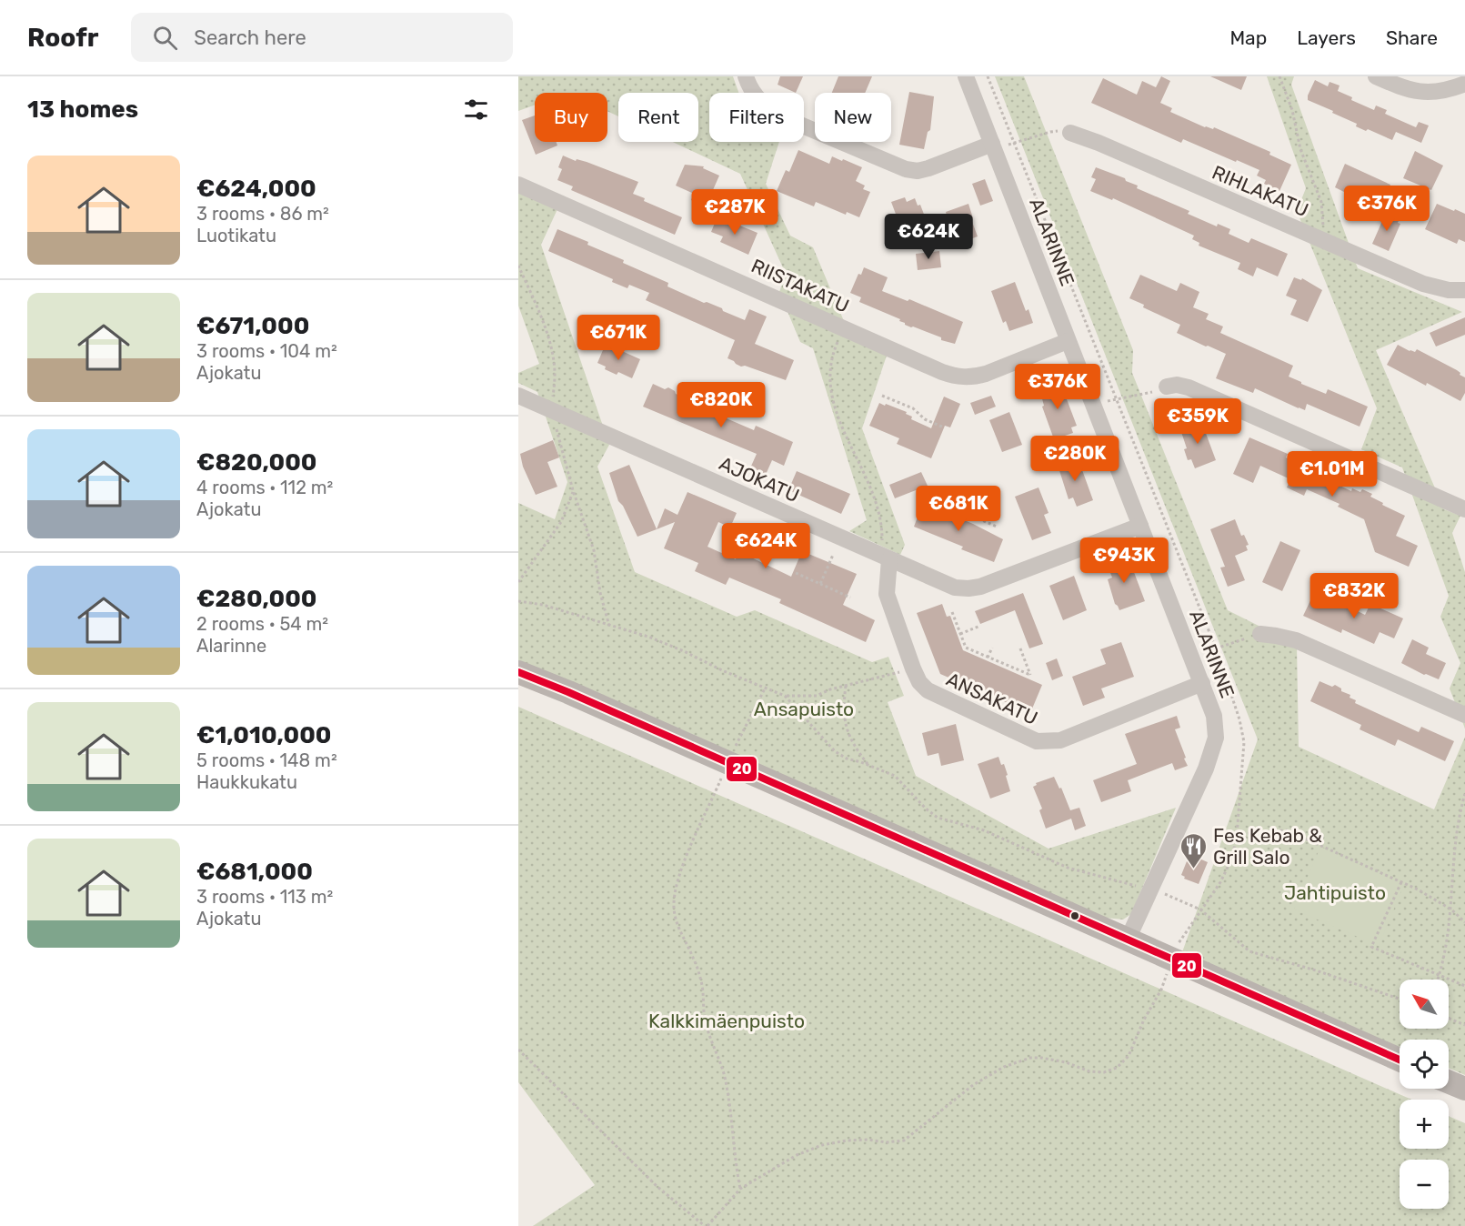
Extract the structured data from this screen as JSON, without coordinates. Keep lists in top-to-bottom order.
{
  "streets": {
    "street": [
      "RIHLAKATU",
      "ALARINNE",
      "RIISTAKATU",
      "AJOKATU",
      "ANSAKATU"
    ]
  },
  "crossings": [
    ["ALARINNE", "RIISTAKATU"],
    ["ALARINNE", "AJOKATU"],
    ["ALARINNE", "ANSAKATU"],
    ["AJOKATU", "ANSAKATU"]
  ],
  "parks": ["Ansapuisto", "Jahtipuisto", "Kalkkimäenpuisto"],
  "places": {
    "restaurant": ["Fes Kebab & Grill Salo"]
  },
  "lines": ["transit line 20"],
  "north": "top left",
  "page": {
    "header": "Roofr",
    "search": "Search here",
    "nav": ["Map", "Layers", "Share"],
    "heading": "13 homes",
    "chip": [
      "Buy",
      "Rent",
      "Filters",
      "New"
    ],
    "list": [
      {
        "name": "€624,000",
        "note": "3 rooms · 86 m² · Luotikatu"
      },
      {
        "name": "€671,000",
        "note": "3 rooms · 104 m² · Ajokatu"
      },
      {
        "name": "€820,000",
        "note": "4 rooms · 112 m² · Ajokatu"
      },
      {
        "name": "€280,000",
        "note": "2 rooms · 54 m² · Alarinne"
      },
      {
        "name": "€1,010,000",
        "note": "5 rooms · 148 m² · Haukkukatu"
      },
      {
        "name": "€681,000",
        "note": "3 rooms · 113 m² · Ajokatu"
      }
    ],
    "price": [
      "€376K",
      "€287K",
      "€624K",
      "€671K",
      "€376K",
      "€820K",
      "€359K",
      "€280K",
      "€1.01M",
      "€681K",
      "€624K",
      "€943K",
      "€832K"
    ],
    "map_buttons": ["+", "−"]
  }
}
